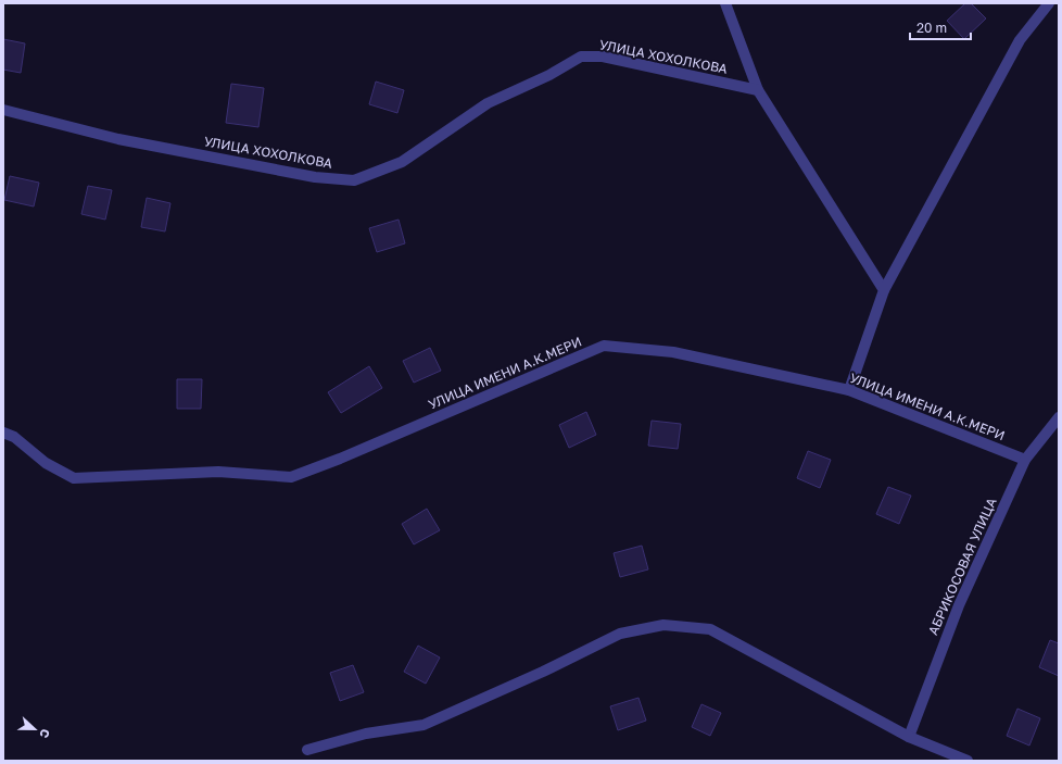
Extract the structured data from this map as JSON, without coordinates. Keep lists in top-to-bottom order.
{
  "streets": {
    "street": ["УЛИЦА ХОХОЛКОВА", "УЛИЦА ИМЕНИ А.К.МЕРИ", "АБРИКОСОВАЯ УЛИЦА"]
  },
  "crossings": [
    ["УЛИЦА ИМЕНИ А.К.МЕРИ", "АБРИКОСОВАЯ УЛИЦА"]
  ],
  "scale_bar": "20 m",
  "north": "right"
}
